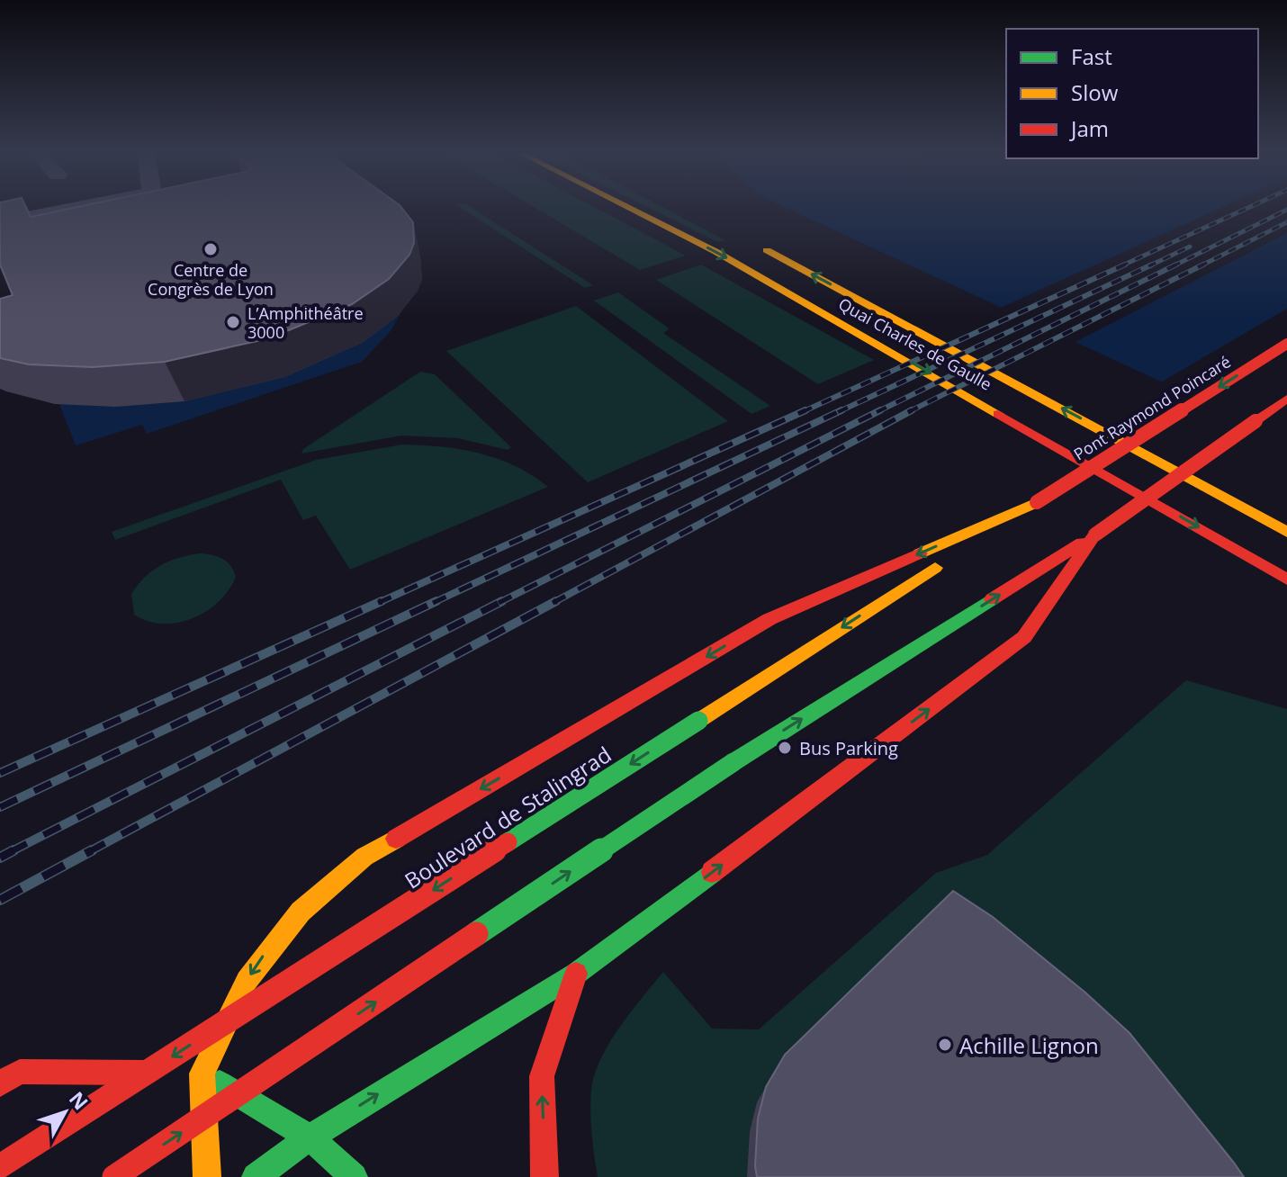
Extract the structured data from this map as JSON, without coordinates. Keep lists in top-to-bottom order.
{
  "streets": {
    "main road": ["Quai Charles de Gaulle", "Pont Raymond Poincaré", "Boulevard de Stalingrad"]
  },
  "crossings": [
    ["Pont Raymond Poincaré", "Boulevard de Stalingrad"]
  ],
  "places": [
    "Centre de Congrès de Lyon",
    "L’Amphithéâtre 3000",
    "Bus Parking",
    "Achille Lignon"
  ],
  "legend": ["Fast", "Slow", "Jam"],
  "north": "top right"
}
